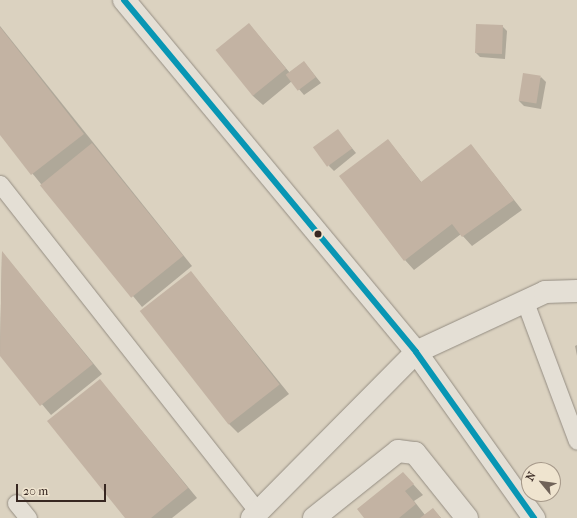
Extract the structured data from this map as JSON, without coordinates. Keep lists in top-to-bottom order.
{
  "scale_bar": "20 m",
  "north": "top left"
}
